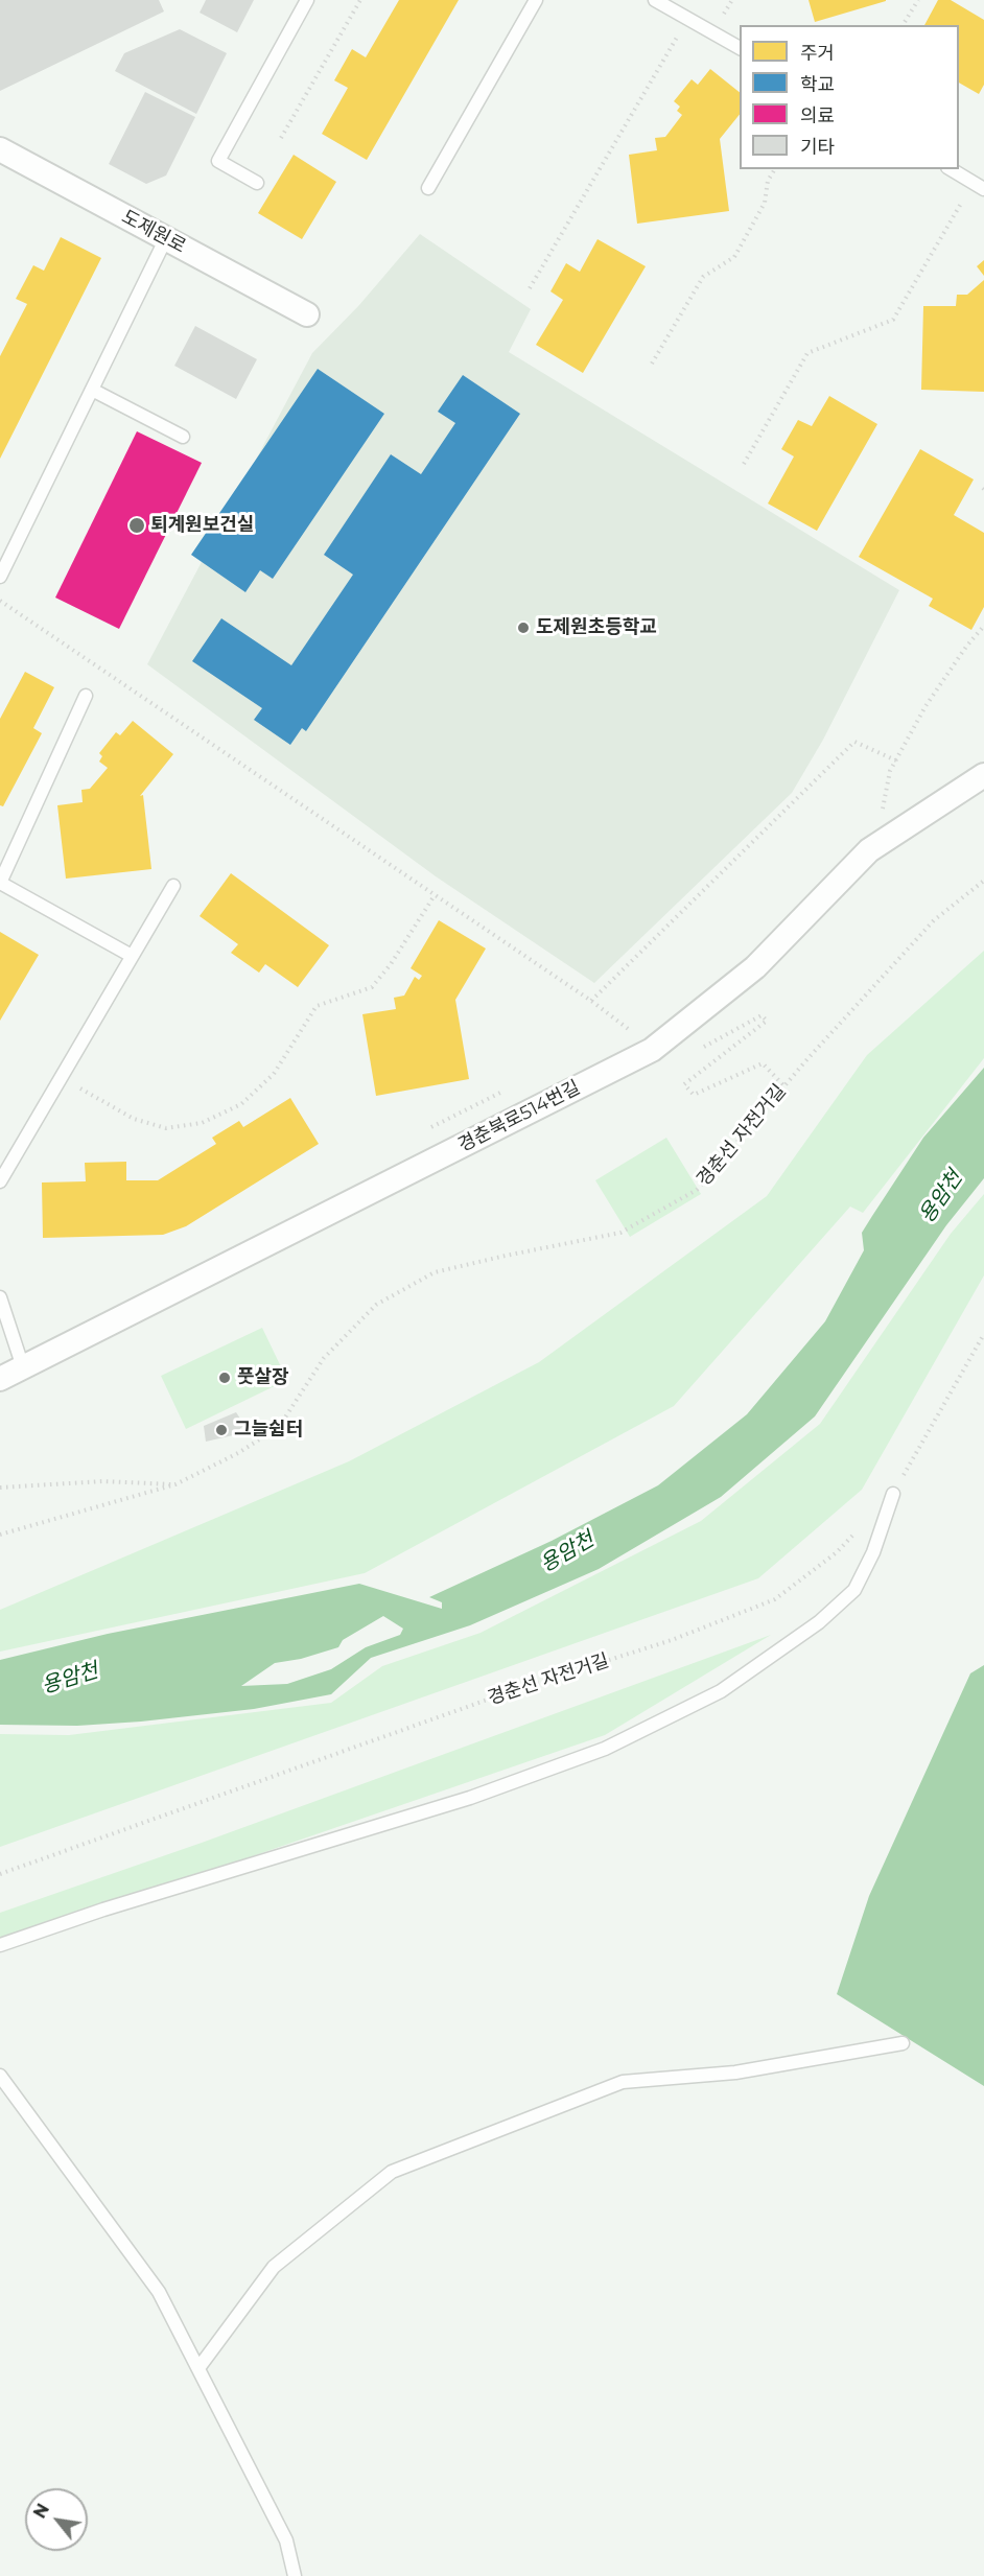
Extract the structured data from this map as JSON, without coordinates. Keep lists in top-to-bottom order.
{
  "streets": {
    "street": ["도제원로", "경춘북로514번길"],
    "path": ["경춘선 자전거길"]
  },
  "water": ["용암천"],
  "places": [
    "퇴계원보건실",
    "도제원초등학교",
    "풋살장",
    "그늘쉼터"
  ],
  "legend": [
    "주거",
    "학교",
    "의료",
    "기타"
  ],
  "north": "top left"
}
